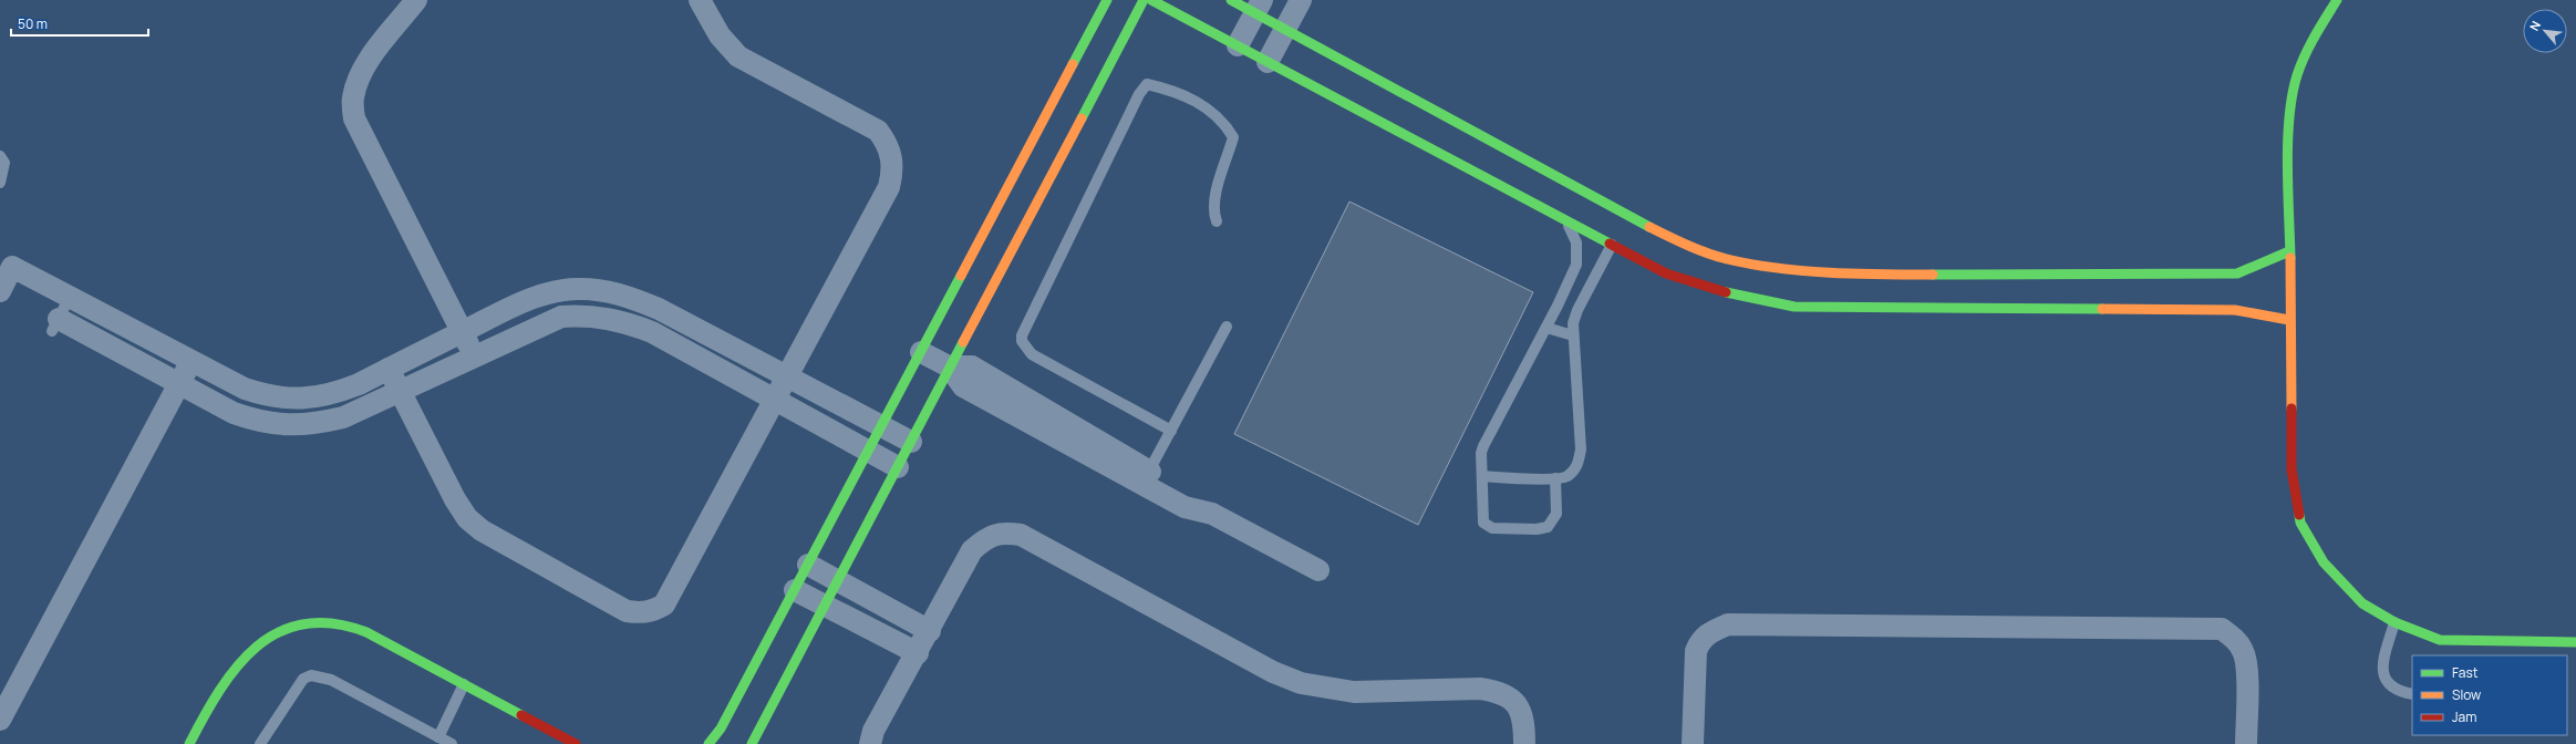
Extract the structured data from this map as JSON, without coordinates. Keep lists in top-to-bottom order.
{
  "legend": ["Fast", "Slow", "Jam"],
  "scale_bar": "50 m",
  "north": "top left"
}
